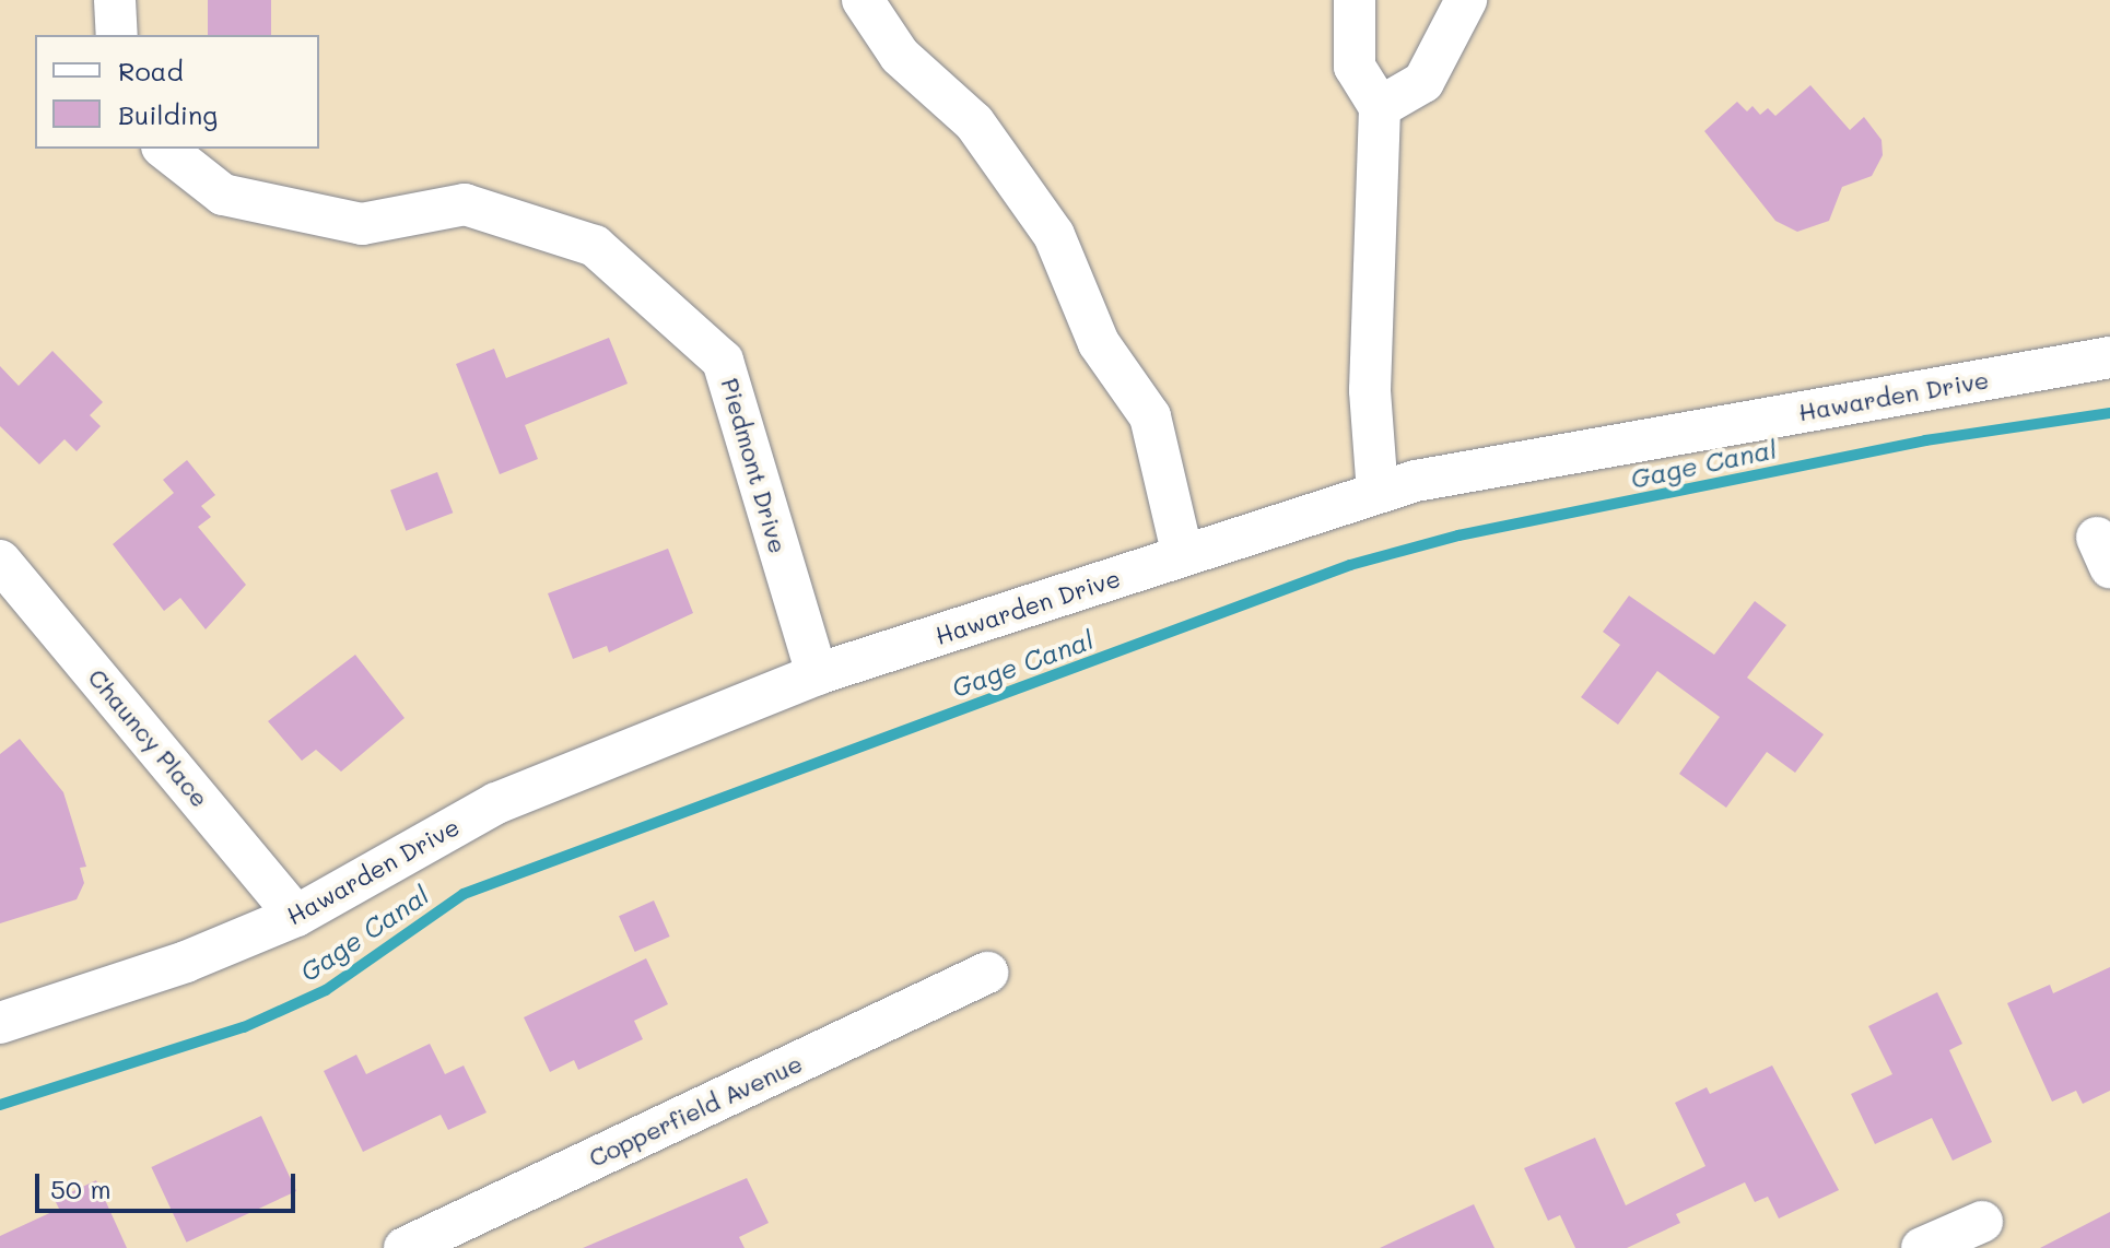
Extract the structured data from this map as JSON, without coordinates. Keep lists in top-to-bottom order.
{
  "streets": {
    "street": [
      "Hawarden Drive",
      "Piedmont Drive",
      "Chauncy Place",
      "Copperfield Avenue"
    ]
  },
  "crossings": [
    ["Hawarden Drive", "Piedmont Drive"],
    ["Hawarden Drive", "Chauncy Place"]
  ],
  "water": ["Gage Canal"],
  "legend": ["Road", "Building"],
  "scale_bar": "50 m"
}
